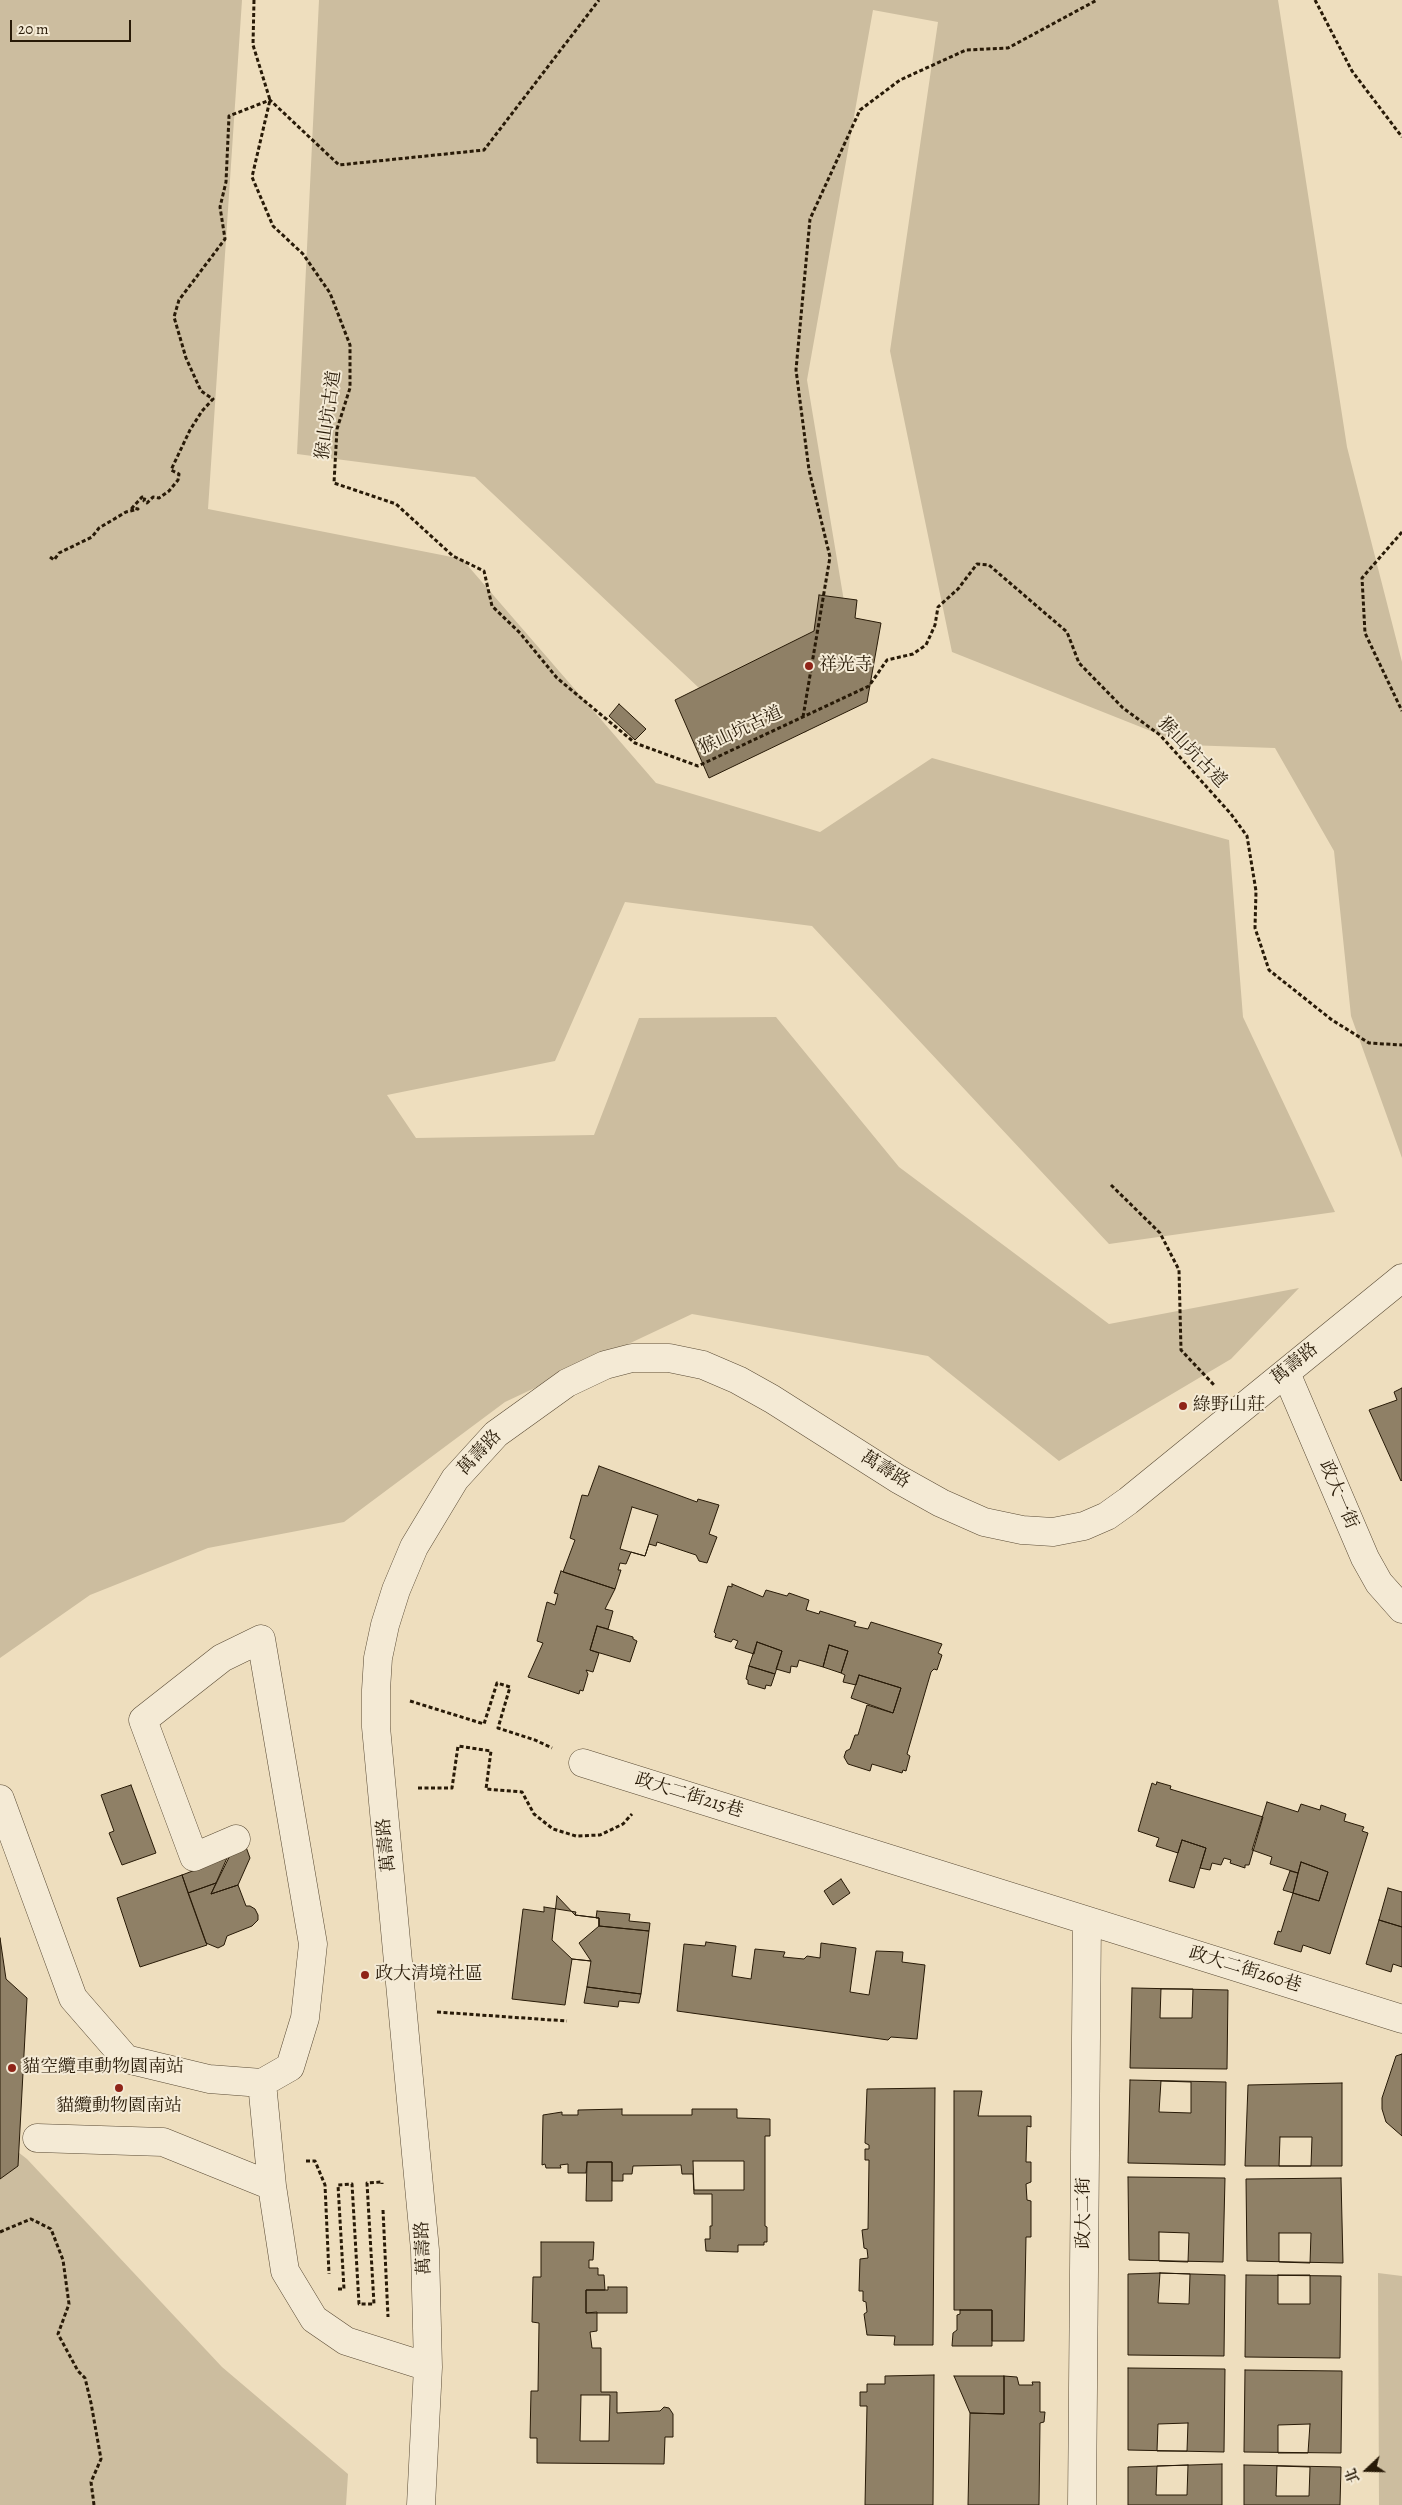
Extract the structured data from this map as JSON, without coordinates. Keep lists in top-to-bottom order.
{
  "streets": {
    "street": [
      "萬壽路",
      "政大一街",
      "政大二街215巷",
      "政大二街260巷",
      "政大二街"
    ],
    "path": ["猴山坑古道"]
  },
  "crossings": [
    ["萬壽路", "政大一街"],
    ["政大二街215巷", "政大二街260巷"],
    ["政大二街215巷", "政大二街"],
    ["政大二街260巷", "政大二街"]
  ],
  "places": [
    "祥光寺",
    "綠野山莊",
    "政大清境社區",
    "貓空纜車動物園南站",
    "貓纜動物園南站"
  ],
  "scale_bar": "20 m",
  "north": "left"
}
